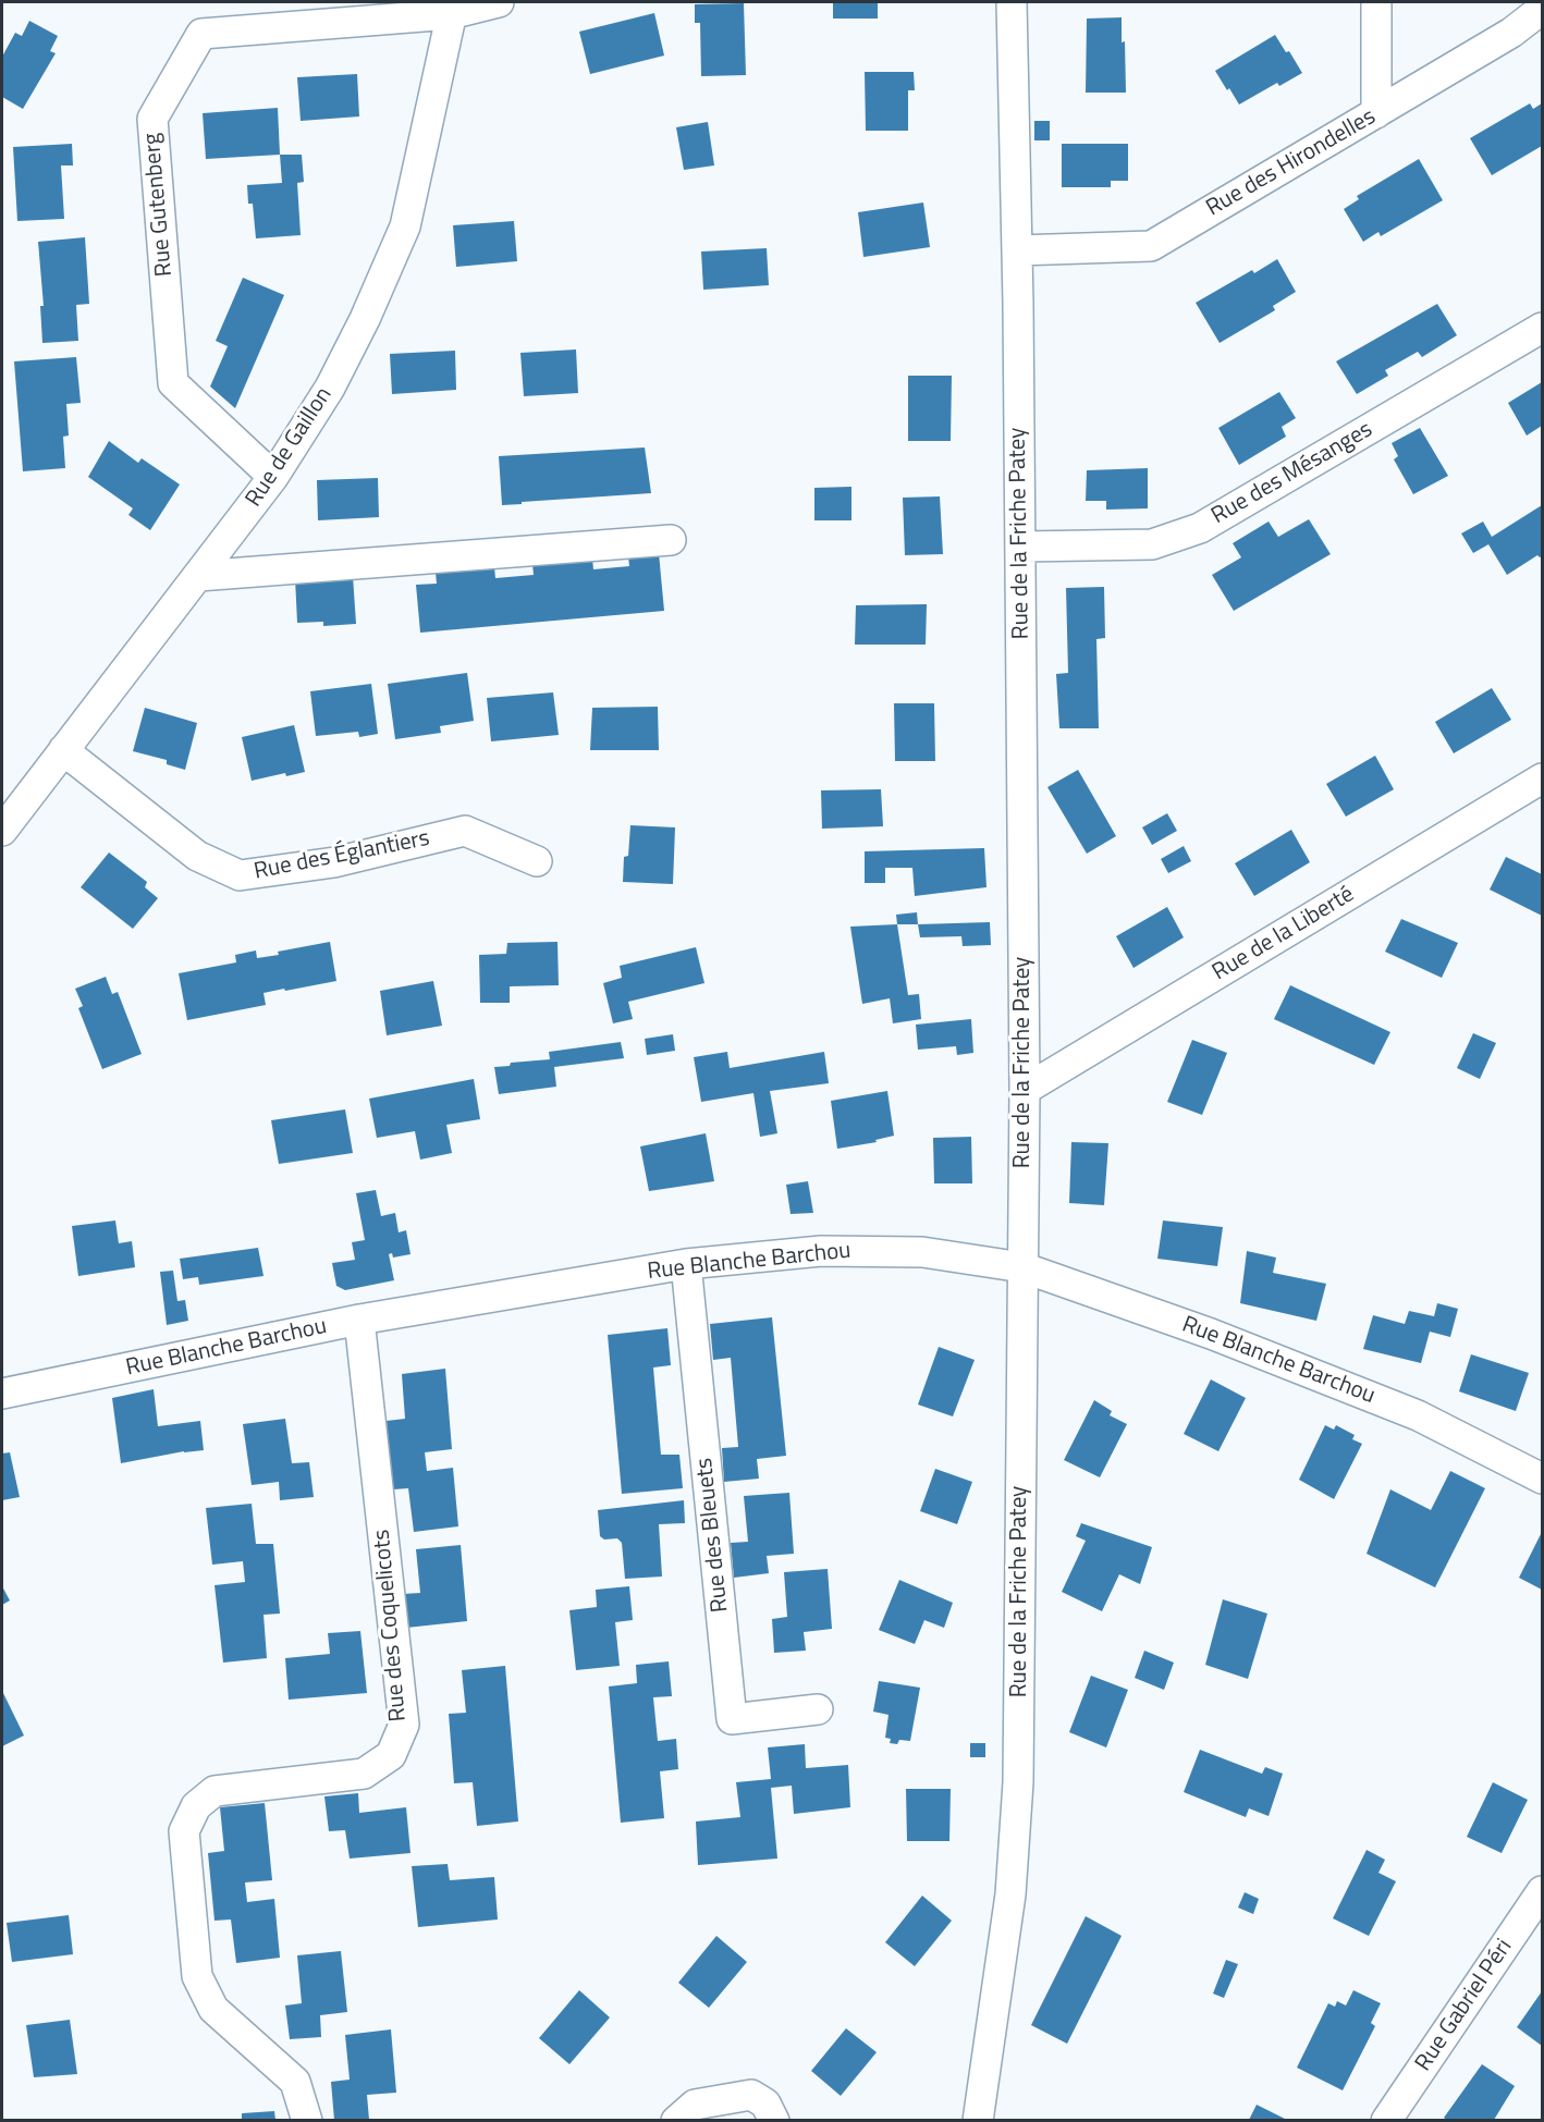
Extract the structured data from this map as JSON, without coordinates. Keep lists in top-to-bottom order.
{
  "streets": {
    "street": [
      "Rue des Hirondelles",
      "Rue Gutenberg",
      "Rue de Gaillon",
      "Rue des Mésanges",
      "Rue de la Friche Patey",
      "Rue des Églantiers",
      "Rue de la Liberté",
      "Rue Blanche Barchou",
      "Rue des Bleuets",
      "Rue des Coquelicots",
      "Rue Gabriel Péri"
    ]
  },
  "crossings": [
    ["Rue des Hirondelles", "Rue de la Friche Patey"],
    ["Rue Gutenberg", "Rue de Gaillon"],
    ["Rue de Gaillon", "Rue des Églantiers"],
    ["Rue des Mésanges", "Rue de la Friche Patey"],
    ["Rue de la Friche Patey", "Rue de la Liberté"],
    ["Rue de la Friche Patey", "Rue Blanche Barchou"],
    ["Rue Blanche Barchou", "Rue des Bleuets"],
    ["Rue Blanche Barchou", "Rue des Coquelicots"]
  ]
}
